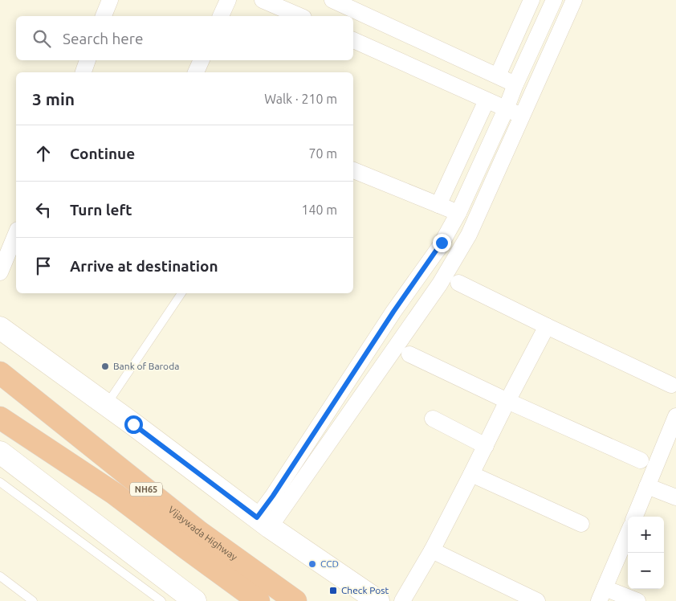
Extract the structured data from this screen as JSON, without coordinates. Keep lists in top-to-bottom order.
{
  "streets": {
    "highway": ["NH65", "Vijaywada Highway"]
  },
  "places": {
    "other": ["Bank of Baroda", "CCD"],
    "transit": ["Check Post"]
  },
  "page": {
    "search": "Search here",
    "heading": ["3 min", "Walk · 210 m"],
    "list": [
      ["Continue", "70 m"],
      ["Turn left", "140 m"],
      "Arrive at destination"
    ],
    "map_buttons": ["+", "−"]
  }
}
